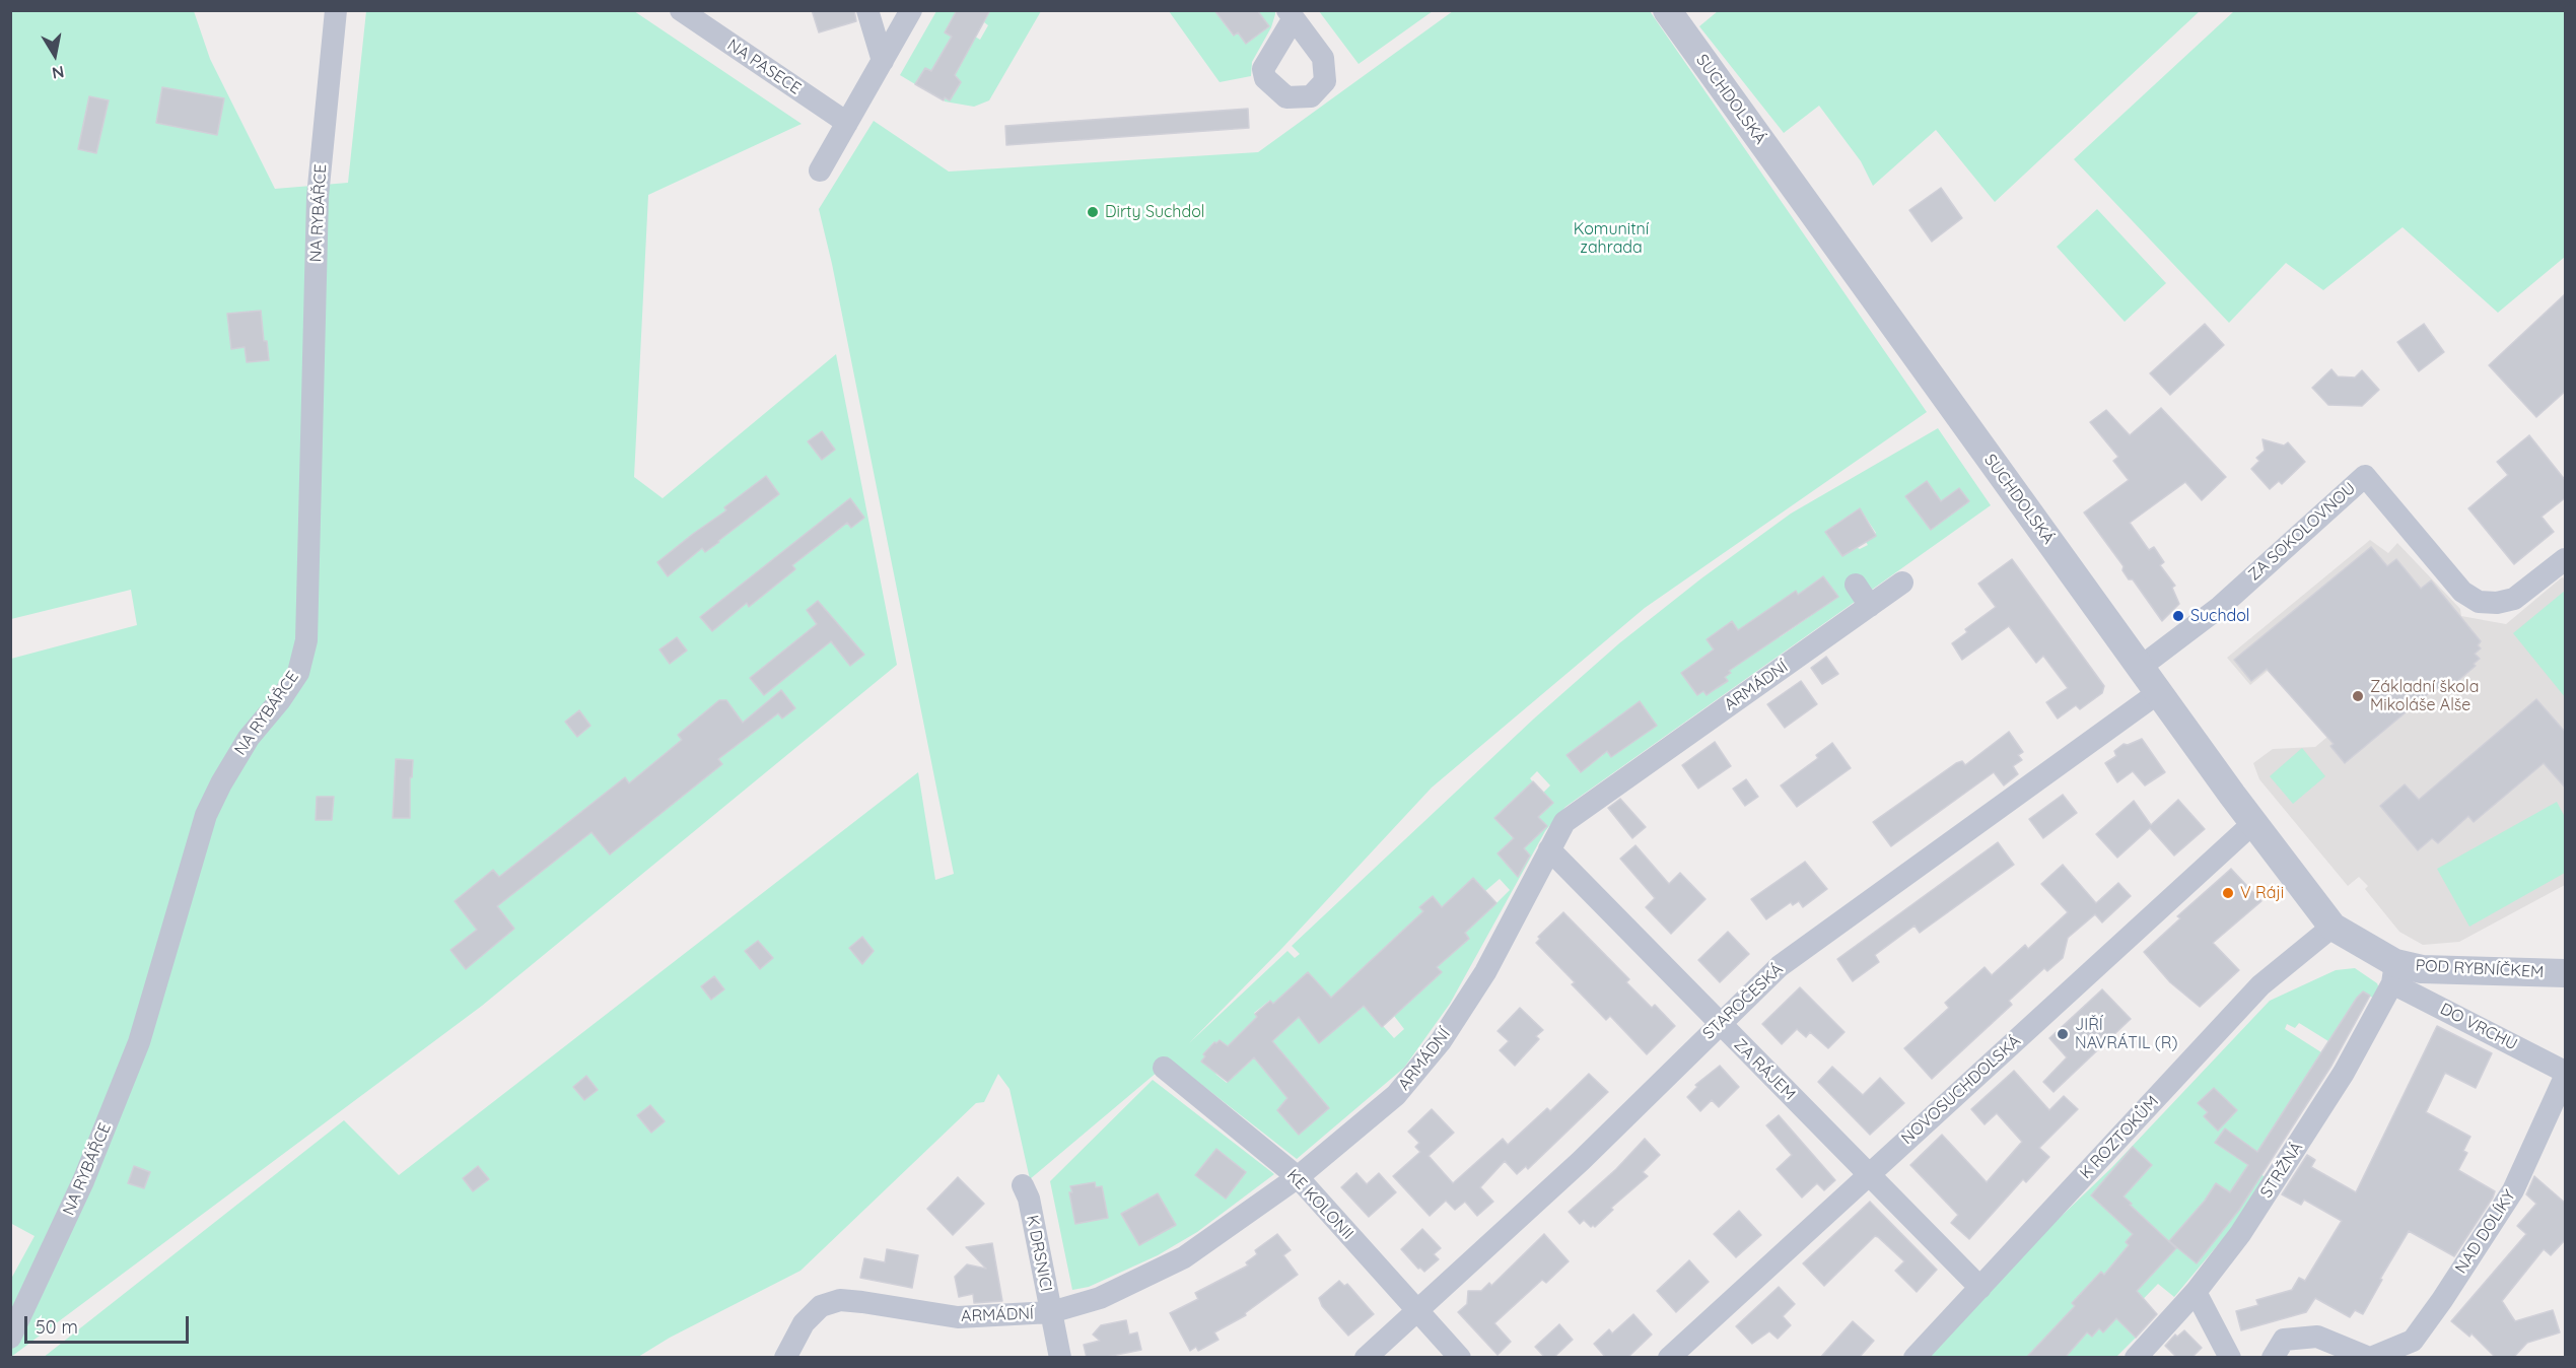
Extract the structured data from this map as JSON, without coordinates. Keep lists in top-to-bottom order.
{
  "streets": {
    "street": [
      "NA PASECE",
      "SUCHDOLSKÁ",
      "NA RYBÁŘCE",
      "ZA SOKOLOVNOU",
      "ARMÁDNÍ",
      "POD RYBNÍČKEM",
      "STAROČESKÁ",
      "DO VRCHU",
      "ZA RÁJEM",
      "NOVOSUCHDOLSKÁ",
      "K ROZTOKŮM",
      "STRŽNÁ",
      "KE KOLONII",
      "NAD DOLÍKY",
      "K DRSNICI"
    ]
  },
  "crossings": [
    ["SUCHDOLSKÁ", "ZA SOKOLOVNOU"],
    ["SUCHDOLSKÁ", "POD RYBNÍČKEM"],
    ["SUCHDOLSKÁ", "STAROČESKÁ"],
    ["SUCHDOLSKÁ", "DO VRCHU"],
    ["SUCHDOLSKÁ", "NOVOSUCHDOLSKÁ"],
    ["SUCHDOLSKÁ", "K ROZTOKŮM"],
    ["SUCHDOLSKÁ", "STRŽNÁ"],
    ["ARMÁDNÍ", "ZA RÁJEM"],
    ["ARMÁDNÍ", "KE KOLONII"],
    ["ARMÁDNÍ", "K DRSNICI"],
    ["POD RYBNÍČKEM", "DO VRCHU"],
    ["POD RYBNÍČKEM", "STRŽNÁ"],
    ["STAROČESKÁ", "ZA RÁJEM"],
    ["STAROČESKÁ", "KE KOLONII"],
    ["DO VRCHU", "STRŽNÁ"],
    ["ZA RÁJEM", "NOVOSUCHDOLSKÁ"],
    ["ZA RÁJEM", "K ROZTOKŮM"]
  ],
  "parks": ["Komunitní zahrada"],
  "places": [
    "Dirty Suchdol",
    "Suchdol",
    "Základní škola Mikoláše Alše",
    "V Ráji",
    "JIŘÍ NAVRÁTIL (R)"
  ],
  "scale_bar": "50 m",
  "north": "bottom"
}
